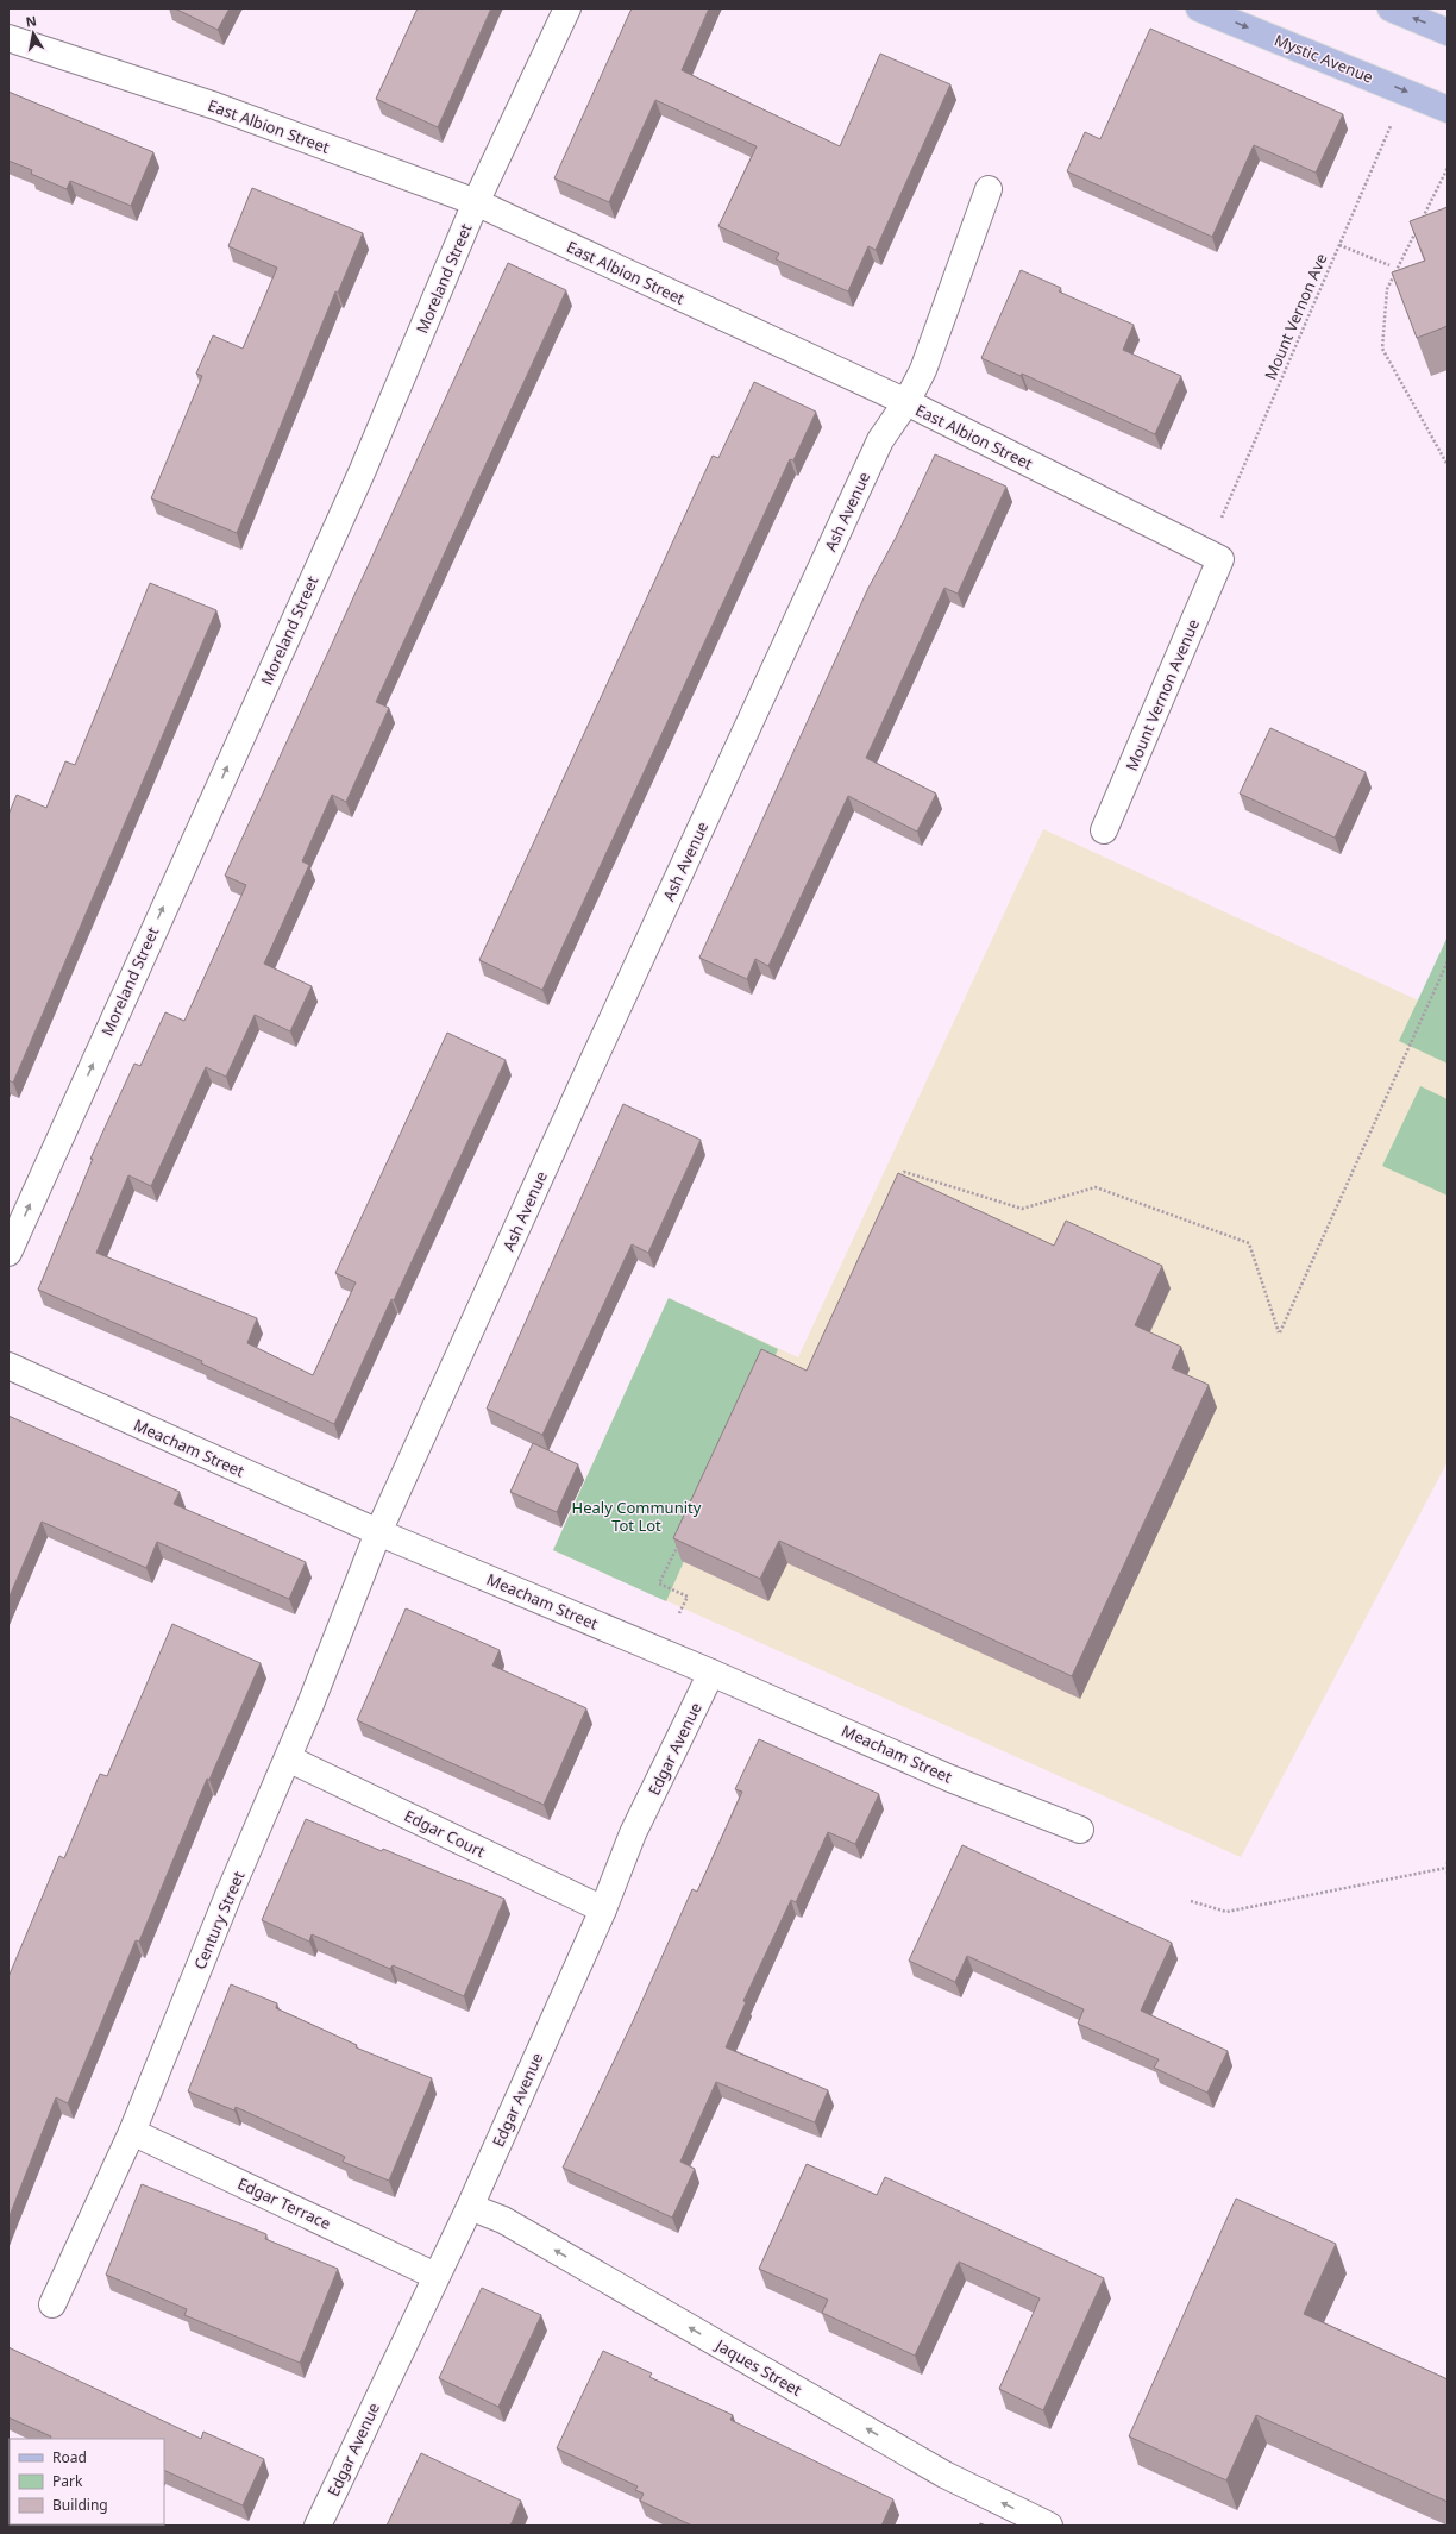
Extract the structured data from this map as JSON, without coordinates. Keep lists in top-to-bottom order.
{
  "streets": {
    "main road": ["Mystic Avenue"],
    "street": [
      "East Albion Street",
      "Moreland Street",
      "Ash Avenue",
      "Mount Vernon Avenue",
      "Meacham Street",
      "Edgar Avenue",
      "Edgar Court",
      "Century Street",
      "Edgar Terrace",
      "Jaques Street"
    ],
    "path": ["Mount Vernon Ave"]
  },
  "crossings": [
    ["Mystic Avenue", "Mount Vernon Ave"],
    ["East Albion Street", "Moreland Street"],
    ["East Albion Street", "Mount Vernon Ave"],
    ["East Albion Street", "Ash Avenue"],
    ["East Albion Street", "Mount Vernon Avenue"],
    ["Mount Vernon Ave", "Mount Vernon Avenue"],
    ["Ash Avenue", "Meacham Street"],
    ["Ash Avenue", "Century Street"],
    ["Meacham Street", "Edgar Avenue"],
    ["Meacham Street", "Century Street"],
    ["Edgar Avenue", "Edgar Court"],
    ["Edgar Avenue", "Edgar Terrace"],
    ["Edgar Avenue", "Jaques Street"],
    ["Edgar Court", "Century Street"],
    ["Century Street", "Edgar Terrace"]
  ],
  "one_way": ["Mystic Avenue", "Moreland Street", "Jaques Street"],
  "parks": ["Healy Community Tot Lot"],
  "legend": ["Road", "Park", "Building"],
  "north": "top"
}
